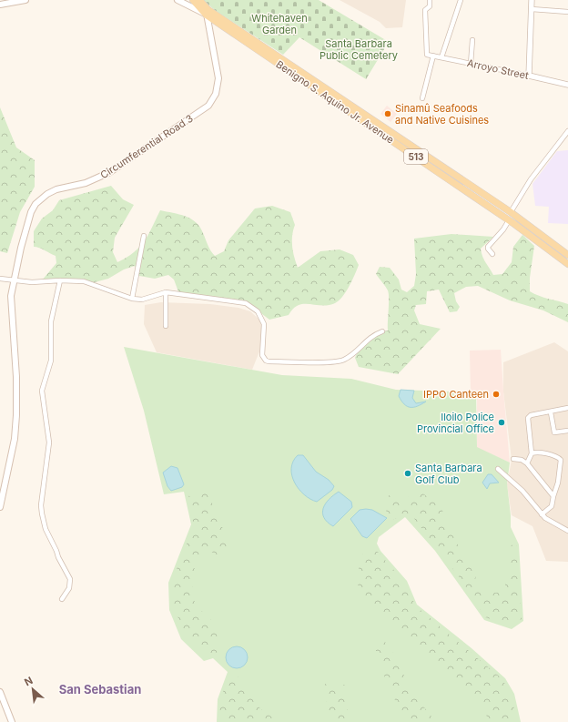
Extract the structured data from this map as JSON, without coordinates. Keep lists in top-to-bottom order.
{
  "streets": {
    "main road": ["Benigno S. Aquino Jr. Avenue", "Circumferential Road 3", "513"],
    "street": ["Arroyo Street"]
  },
  "crossings": [
    ["Benigno S. Aquino Jr. Avenue", "Circumferential Road 3"]
  ],
  "districts": ["San Sebastian"],
  "parks": ["Whitehaven Garden", "Santa Barbara Public Cemetery"],
  "places": [
    "Sinamû Seafoods and Native Cuisines",
    "IPPO Canteen",
    "Iloilo Police Provincial Office",
    "Santa Barbara Golf Club"
  ],
  "north": "top left"
}
